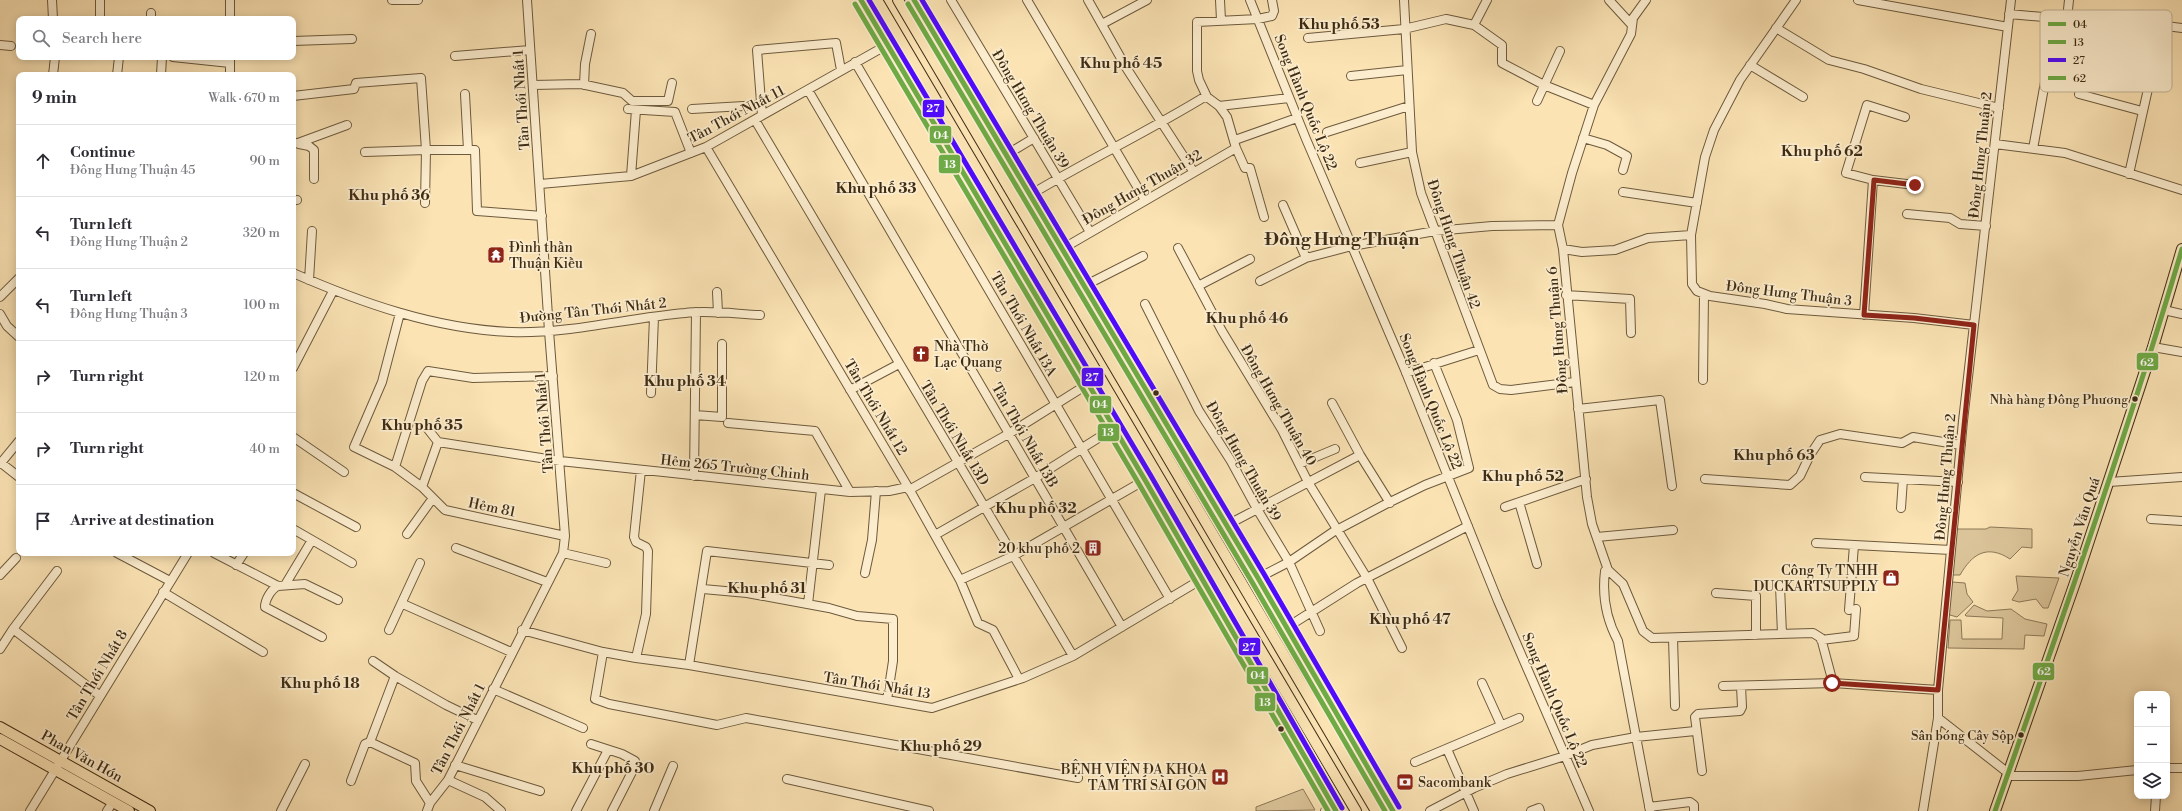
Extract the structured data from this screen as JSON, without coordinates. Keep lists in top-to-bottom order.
{
  "streets": {
    "main road": ["Nguyễn Văn Quá", "Phan Văn Hớn"],
    "street": [
      "Tân Thới Nhất 1",
      "Song Hành Quốc Lộ 22",
      "Đông Hưng Thuận 39",
      "Tân Thới Nhất 11",
      "Đông Hưng Thuận 2",
      "Đông Hưng Thuận 32",
      "Đông Hưng Thuận 42",
      "Đông Hưng Thuận 3",
      "Đường Tân Thới Nhất 2",
      "Tân Thới Nhất 13A",
      "Đông Hưng Thuận 6",
      "Đông Hưng Thuận 40",
      "Tân Thới Nhất 12",
      "Tân Thới Nhất 13D",
      "Tân Thới Nhất 13B",
      "Hẻm 265 Trường Chinh",
      "Hẻm 81",
      "Tân Thới Nhất 8",
      "Tân Thới Nhất 13"
    ]
  },
  "crossings": [
    ["Tân Thới Nhất 1", "Tân Thới Nhất 11"],
    ["Tân Thới Nhất 1", "Đường Tân Thới Nhất 2"],
    ["Tân Thới Nhất 1", "Hẻm 265 Trường Chinh"],
    ["Tân Thới Nhất 1", "Hẻm 81"],
    ["Tân Thới Nhất 1", "Tân Thới Nhất 13"],
    ["Song Hành Quốc Lộ 22", "Đông Hưng Thuận 32"],
    ["Đông Hưng Thuận 39", "Đông Hưng Thuận 32"],
    ["Tân Thới Nhất 11", "Tân Thới Nhất 13A"],
    ["Tân Thới Nhất 11", "Tân Thới Nhất 12"],
    ["Tân Thới Nhất 11", "Tân Thới Nhất 13D"],
    ["Tân Thới Nhất 11", "Tân Thới Nhất 13B"],
    ["Đông Hưng Thuận 2", "Đông Hưng Thuận 3"],
    ["Đông Hưng Thuận 42", "Đông Hưng Thuận 6"],
    ["Đường Tân Thới Nhất 2", "Hẻm 81"],
    ["Tân Thới Nhất 13A", "Hẻm 265 Trường Chinh"],
    ["Tân Thới Nhất 13A", "Tân Thới Nhất 13"],
    ["Tân Thới Nhất 12", "Hẻm 265 Trường Chinh"],
    ["Tân Thới Nhất 12", "Tân Thới Nhất 13"],
    ["Tân Thới Nhất 13D", "Hẻm 265 Trường Chinh"],
    ["Tân Thới Nhất 13D", "Tân Thới Nhất 13"],
    ["Tân Thới Nhất 13B", "Hẻm 265 Trường Chinh"],
    ["Tân Thới Nhất 13B", "Tân Thới Nhất 13"],
    ["Tân Thới Nhất 8", "Phan Văn Hớn"]
  ],
  "districts": [
    "Khu phố 53",
    "Khu phố 45",
    "Khu phố 62",
    "Khu phố 33",
    "Khu phố 36",
    "Đông Hưng Thuận",
    "Khu phố 46",
    "Khu phố 34",
    "Khu phố 35",
    "Khu phố 63",
    "Khu phố 52",
    "Khu phố 32",
    "Khu phố 31",
    "Khu phố 47",
    "Khu phố 18",
    "Khu phố 29",
    "Khu phố 30"
  ],
  "places": {
    "temple": ["Đình thần Thuận Kiều"],
    "church": ["Nhà Thờ Lạc Quang"],
    "other": ["Nhà hàng Đông Phương", "Sân bóng Cây Sộp"],
    "building": ["20 khu phố 2"],
    "shop": ["Công Ty TNHH DUCKARTSUPPLY"],
    "hospital": ["BỆNH VIỆN ĐA KHOA TÂM TRÍ SÀI GÒN"],
    "bank": ["Sacombank"]
  },
  "lines": [
    "transit line 04",
    "transit line 27",
    "transit line 13",
    "transit line 62"
  ],
  "legend": [
    "04",
    "13",
    "27",
    "62"
  ],
  "page": {
    "search": "Search here",
    "heading": ["9 min", "Walk · 670 m"],
    "list": [
      ["Continue", "Đông Hưng Thuận 45", "90 m"],
      ["Turn left", "Đông Hưng Thuận 2", "320 m"],
      ["Turn left", "Đông Hưng Thuận 3", "100 m"],
      ["Turn right", "120 m"],
      ["Turn right", "40 m"],
      "Arrive at destination"
    ],
    "map_buttons": ["+", "−"]
  }
}
